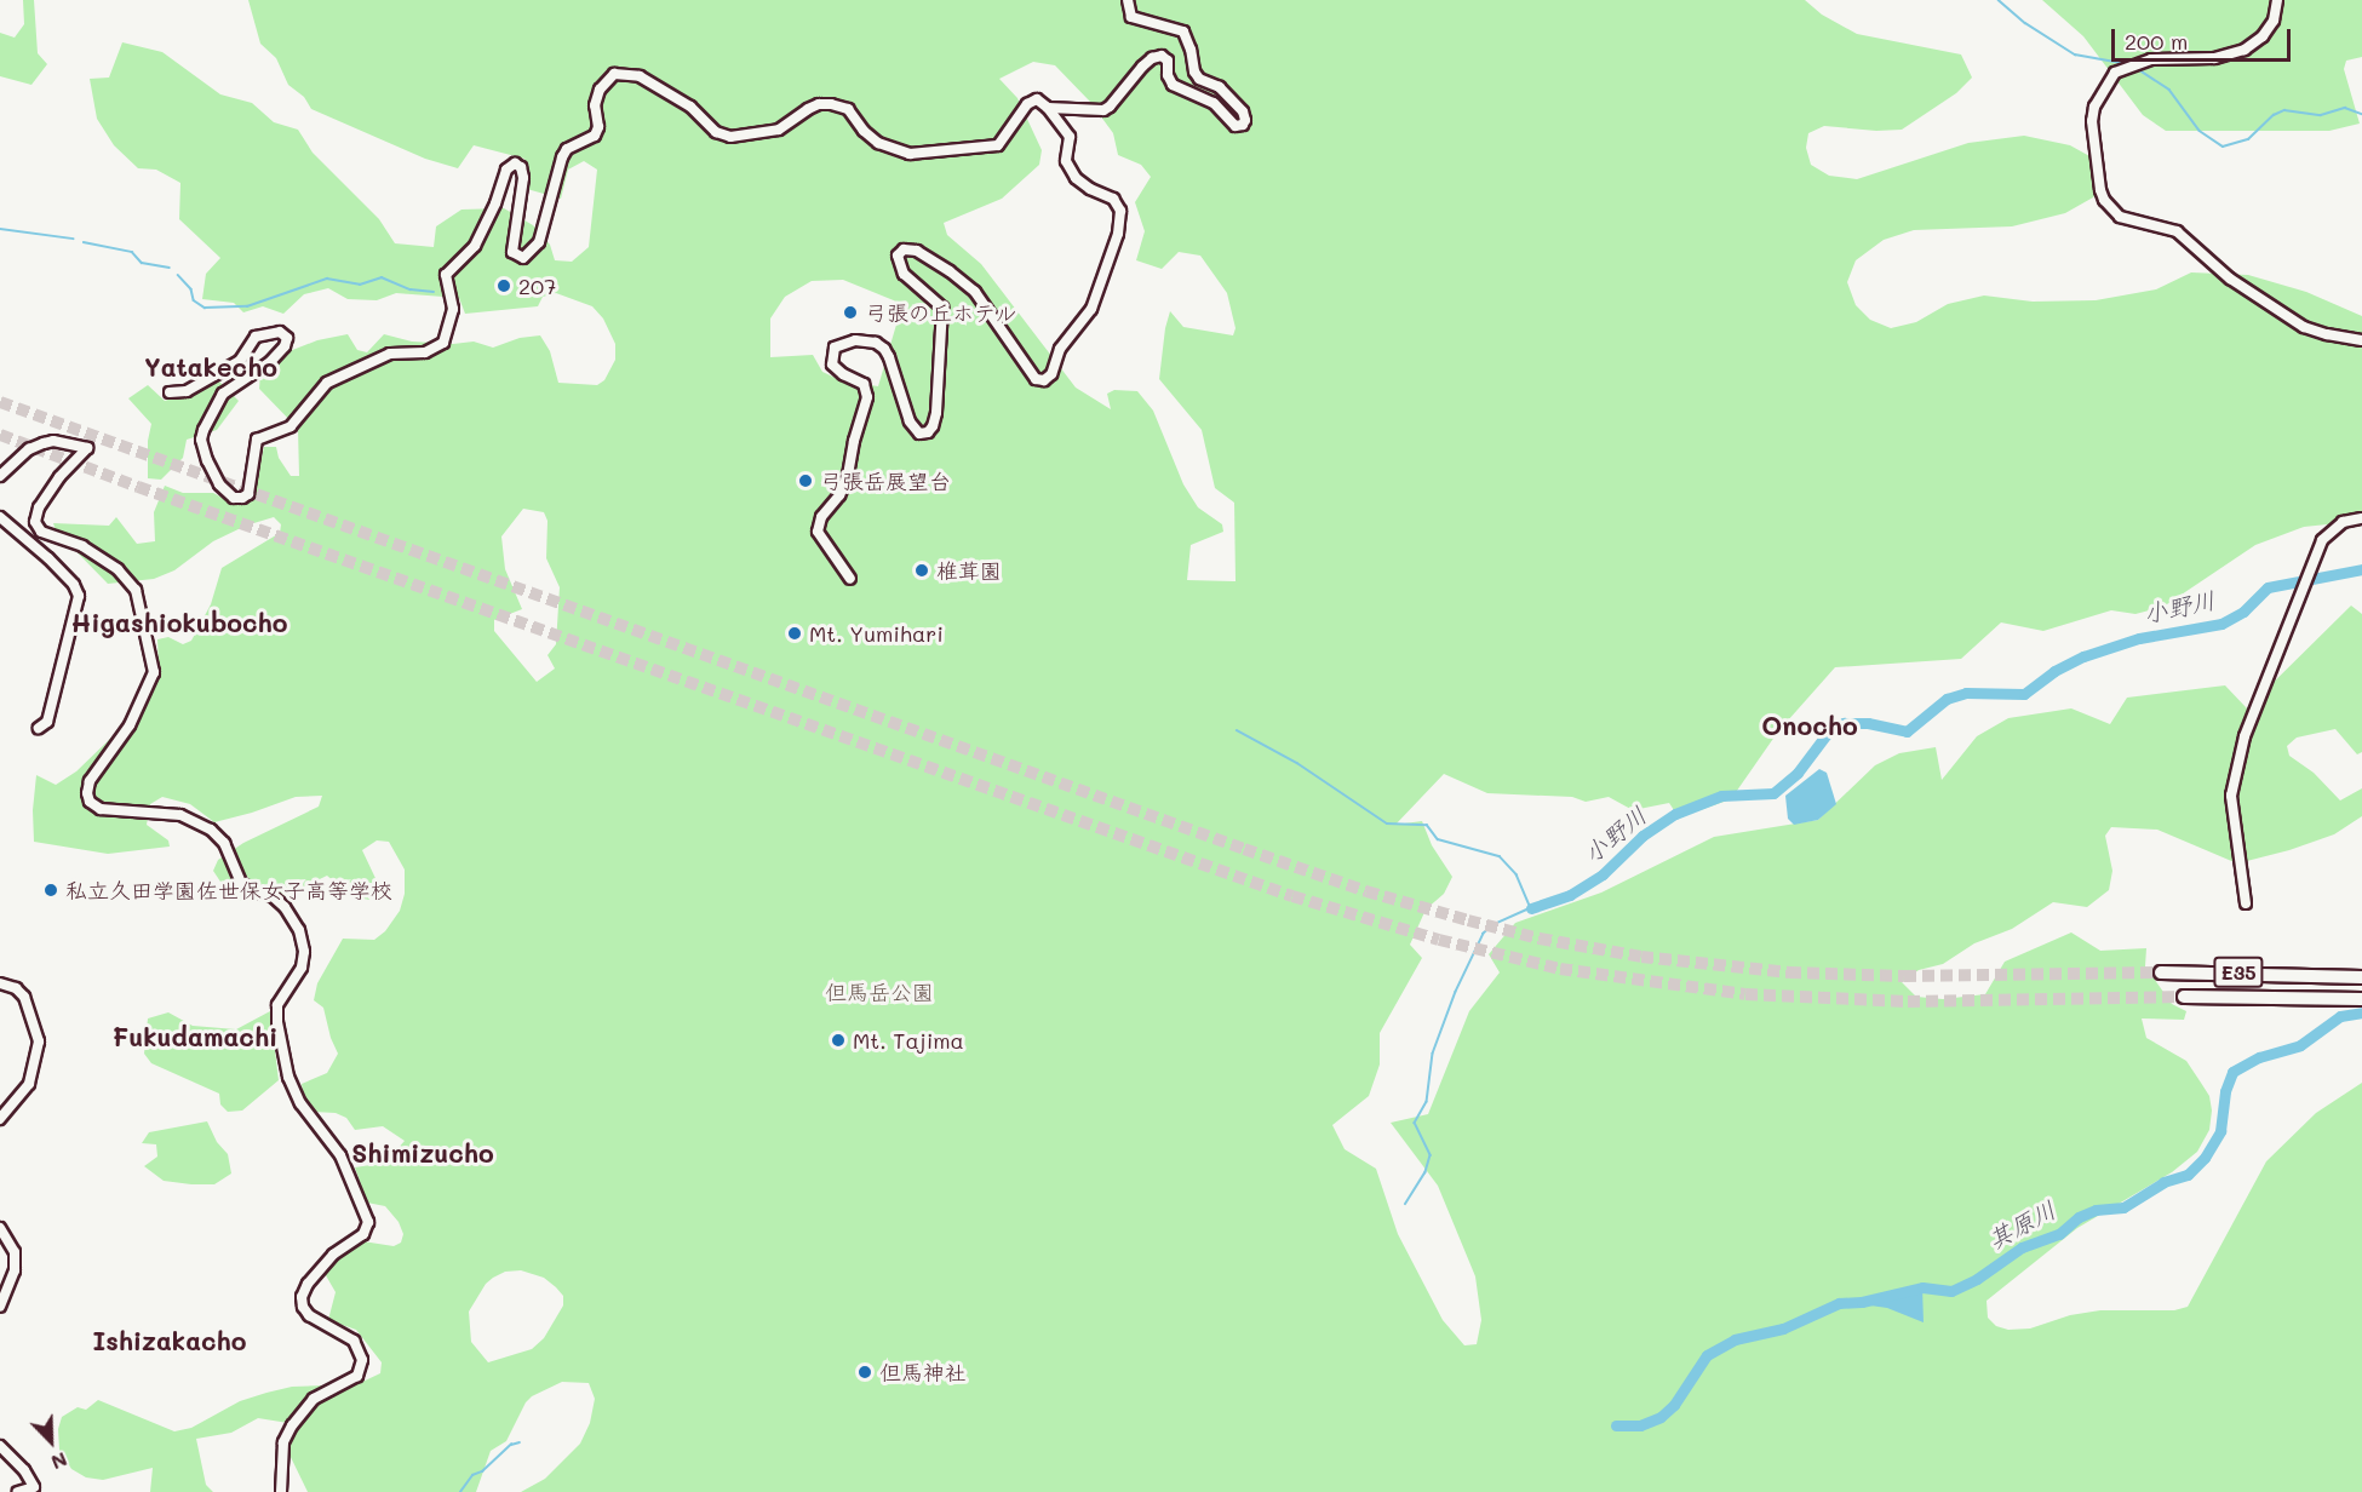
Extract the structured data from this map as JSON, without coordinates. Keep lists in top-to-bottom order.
{
  "streets": {
    "highway": ["E35"]
  },
  "districts": [
    "Yatakecho",
    "Higashiokubocho",
    "Onocho",
    "Fukudamachi",
    "Shimizucho",
    "Ishizakacho"
  ],
  "water": ["小野川", "其原川"],
  "parks": ["但馬岳公園"],
  "places": [
    "207",
    "弓張の丘ホテル",
    "弓張岳展望台",
    "椎茸園",
    "Mt. Yumihari",
    "私立久田学園佐世保女子高等学校",
    "Mt. Tajima",
    "但馬神社"
  ],
  "scale_bar": "200 m",
  "north": "bottom right"
}
